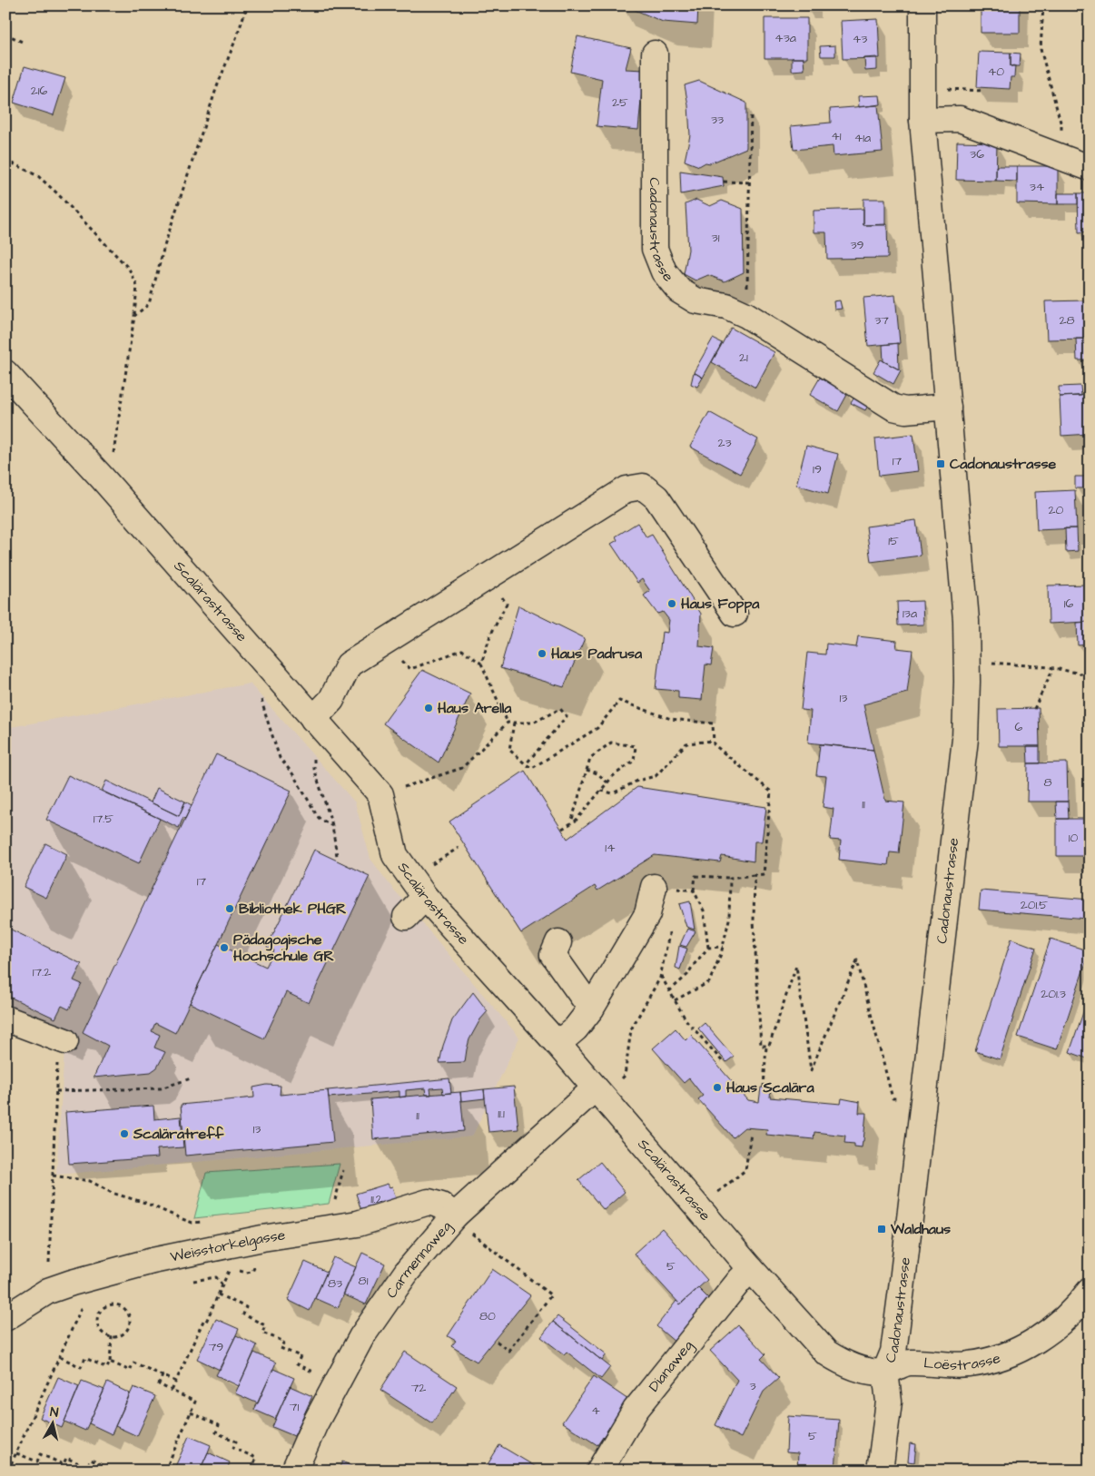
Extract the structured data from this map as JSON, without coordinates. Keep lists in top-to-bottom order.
{
  "streets": {
    "street": [
      "Cadonaustrasse",
      "Scalärastrasse",
      "Weisstorkelgasse",
      "Carmennaweg",
      "Loëstrasse",
      "Dianaweg"
    ]
  },
  "crossings": [
    ["Cadonaustrasse", "Scalärastrasse"],
    ["Cadonaustrasse", "Loëstrasse"],
    ["Scalärastrasse", "Carmennaweg"],
    ["Scalärastrasse", "Loëstrasse"],
    ["Scalärastrasse", "Dianaweg"],
    ["Weisstorkelgasse", "Carmennaweg"]
  ],
  "places": {
    "transit": ["Cadonaustrasse", "Waldhaus"],
    "other": [
      "Haus Foppa",
      "Haus Padrusa",
      "Haus Arella",
      "Bibliothek PHGR",
      "Pädagogische Hochschule GR",
      "Haus Scalära",
      "Scaläratreff"
    ]
  },
  "house_numbers": [
    "43a",
    "43",
    "40",
    "216",
    "25",
    "33",
    "41",
    "41a",
    "36",
    "34",
    "31",
    "39",
    "37",
    "28",
    "21",
    "23",
    "17",
    "19",
    "20",
    "15",
    "16",
    "13a",
    "13",
    "6",
    "8",
    "11",
    "17.5",
    "10",
    "14",
    "17",
    "201.5",
    "17.2",
    "201.3",
    "11.1",
    "11",
    "13",
    "11.2",
    "5",
    "81",
    "83",
    "80",
    "79",
    "3",
    "72",
    "71",
    "4",
    "5"
  ],
  "north": "top"
}
